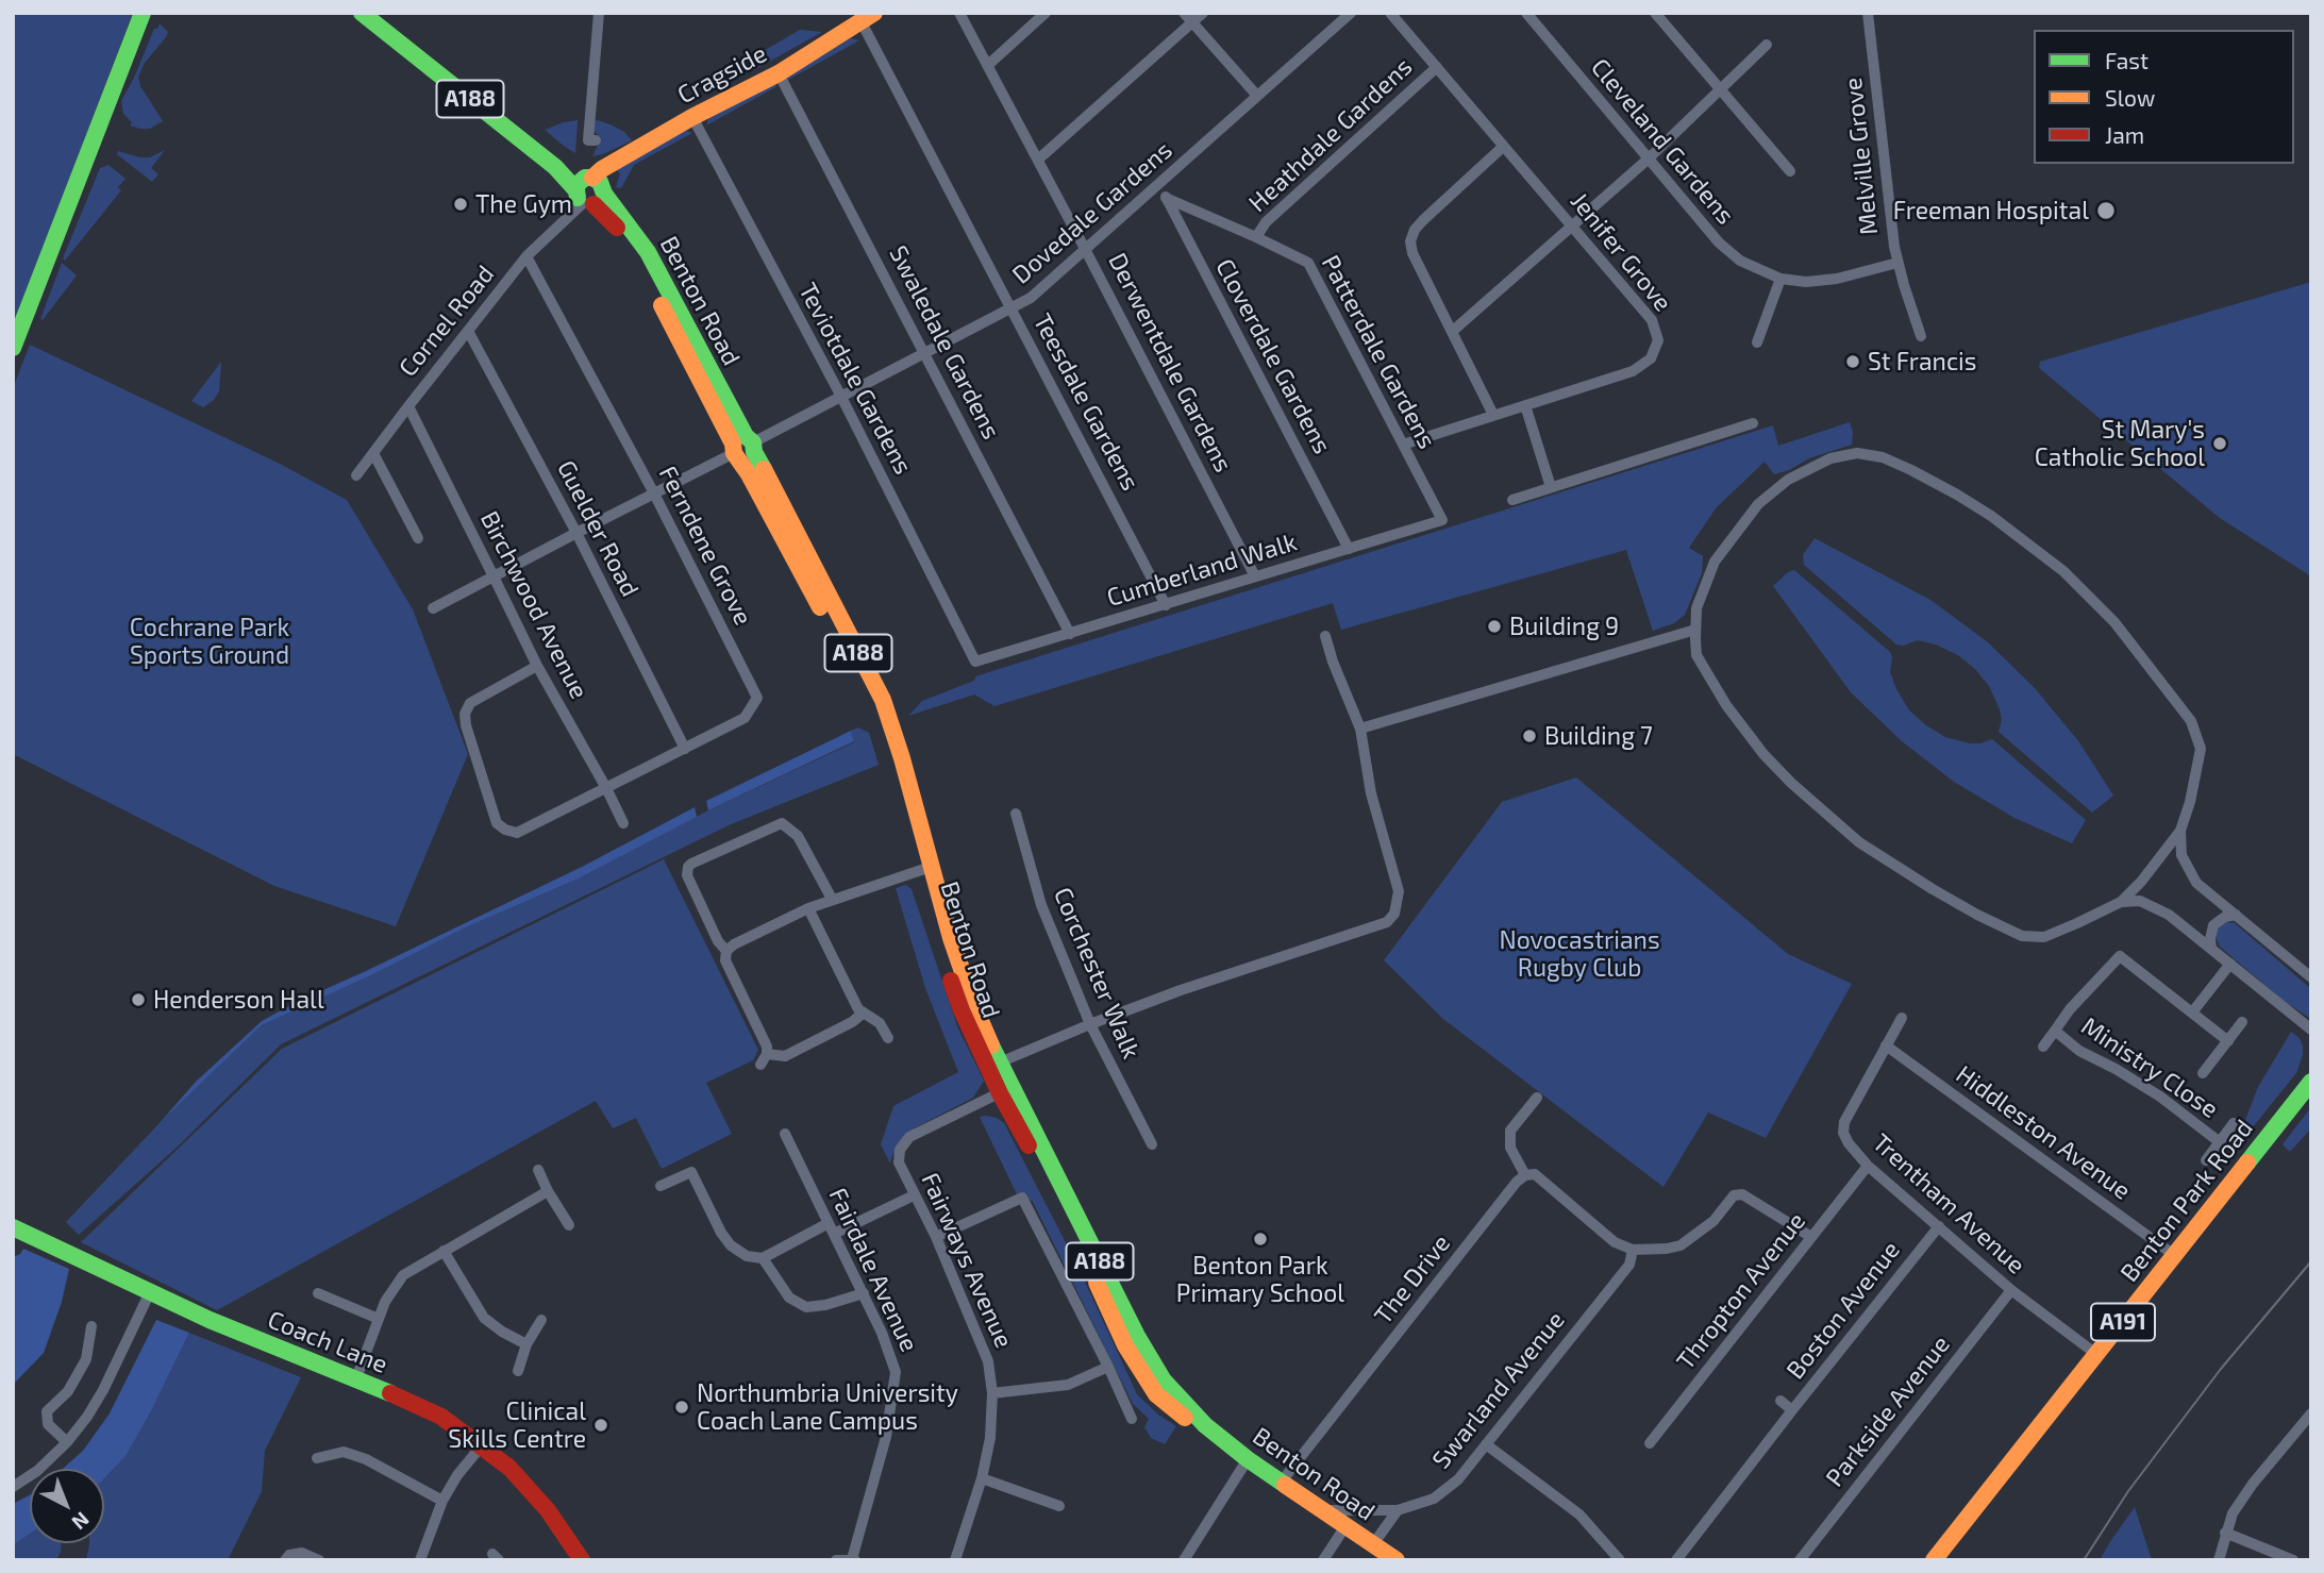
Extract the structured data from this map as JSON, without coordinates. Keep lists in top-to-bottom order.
{
  "streets": {
    "main road": [
      "Cragside",
      "A188",
      "Benton Road",
      "Benton Park Road",
      "A191",
      "Coach Lane"
    ],
    "street": [
      "Heathdale Gardens",
      "Cleveland Gardens",
      "Melville Grove",
      "Dovedale Gardens",
      "Jenifer Grove",
      "Cornel Road",
      "Swaledale Gardens",
      "Patterdale Gardens",
      "Cloverdale Gardens",
      "Derwentdale Gardens",
      "Teviotdale Gardens",
      "Teesdale Gardens",
      "Guelder Road",
      "Ferndene Grove",
      "Cumberland Walk",
      "Birchwood Avenue",
      "Corchester Walk",
      "Ministry Close",
      "Hiddleston Avenue",
      "Trentham Avenue",
      "Fairways Avenue",
      "Fairdale Avenue",
      "The Drive",
      "Thropton Avenue",
      "Boston Avenue",
      "Swarland Avenue",
      "Parkside Avenue"
    ]
  },
  "crossings": [
    ["Cragside", "Benton Road"],
    ["Cragside", "Cornel Road"],
    ["Cragside", "Swaledale Gardens"],
    ["Cragside", "Teviotdale Gardens"],
    ["Cragside", "Teesdale Gardens"],
    ["Heathdale Gardens", "Jenifer Grove"],
    ["Heathdale Gardens", "Patterdale Gardens"],
    ["Cleveland Gardens", "Melville Grove"],
    ["Dovedale Gardens", "Benton Road"],
    ["Dovedale Gardens", "Swaledale Gardens"],
    ["Dovedale Gardens", "Cloverdale Gardens"],
    ["Dovedale Gardens", "Derwentdale Gardens"],
    ["Dovedale Gardens", "Teviotdale Gardens"],
    ["Dovedale Gardens", "Teesdale Gardens"],
    ["Dovedale Gardens", "Guelder Road"],
    ["Dovedale Gardens", "Ferndene Grove"],
    ["Dovedale Gardens", "Birchwood Avenue"],
    ["Jenifer Grove", "Patterdale Gardens"],
    ["Benton Road", "Cornel Road"],
    ["Benton Road", "Fairways Avenue"],
    ["Benton Road", "The Drive"],
    ["Benton Road", "Swarland Avenue"],
    ["Cornel Road", "Guelder Road"],
    ["Cornel Road", "Ferndene Grove"],
    ["Cornel Road", "Birchwood Avenue"],
    ["Swaledale Gardens", "Cumberland Walk"],
    ["Patterdale Gardens", "Cloverdale Gardens"],
    ["Patterdale Gardens", "Cumberland Walk"],
    ["Cloverdale Gardens", "Cumberland Walk"],
    ["Derwentdale Gardens", "Cumberland Walk"],
    ["Teviotdale Gardens", "Cumberland Walk"],
    ["Teesdale Gardens", "Cumberland Walk"],
    ["Guelder Road", "Ferndene Grove"],
    ["Ferndene Grove", "Birchwood Avenue"],
    ["Hiddleston Avenue", "Benton Park Road"],
    ["Hiddleston Avenue", "Trentham Avenue"],
    ["Benton Park Road", "Trentham Avenue"],
    ["Trentham Avenue", "Thropton Avenue"],
    ["Trentham Avenue", "Boston Avenue"],
    ["Trentham Avenue", "Parkside Avenue"]
  ],
  "parks": ["Cochrane Park Sports Ground", "Novocastrians Rugby Club"],
  "places": [
    "The Gym",
    "Freeman Hospital",
    "St Francis",
    "St Mary's Catholic School",
    "Building 9",
    "Building 7",
    "Henderson Hall",
    "Benton Park Primary School",
    "Northumbria University Coach Lane Campus",
    "Clinical Skills Centre"
  ],
  "legend": ["Fast", "Slow", "Jam"],
  "north": "bottom right"
}
